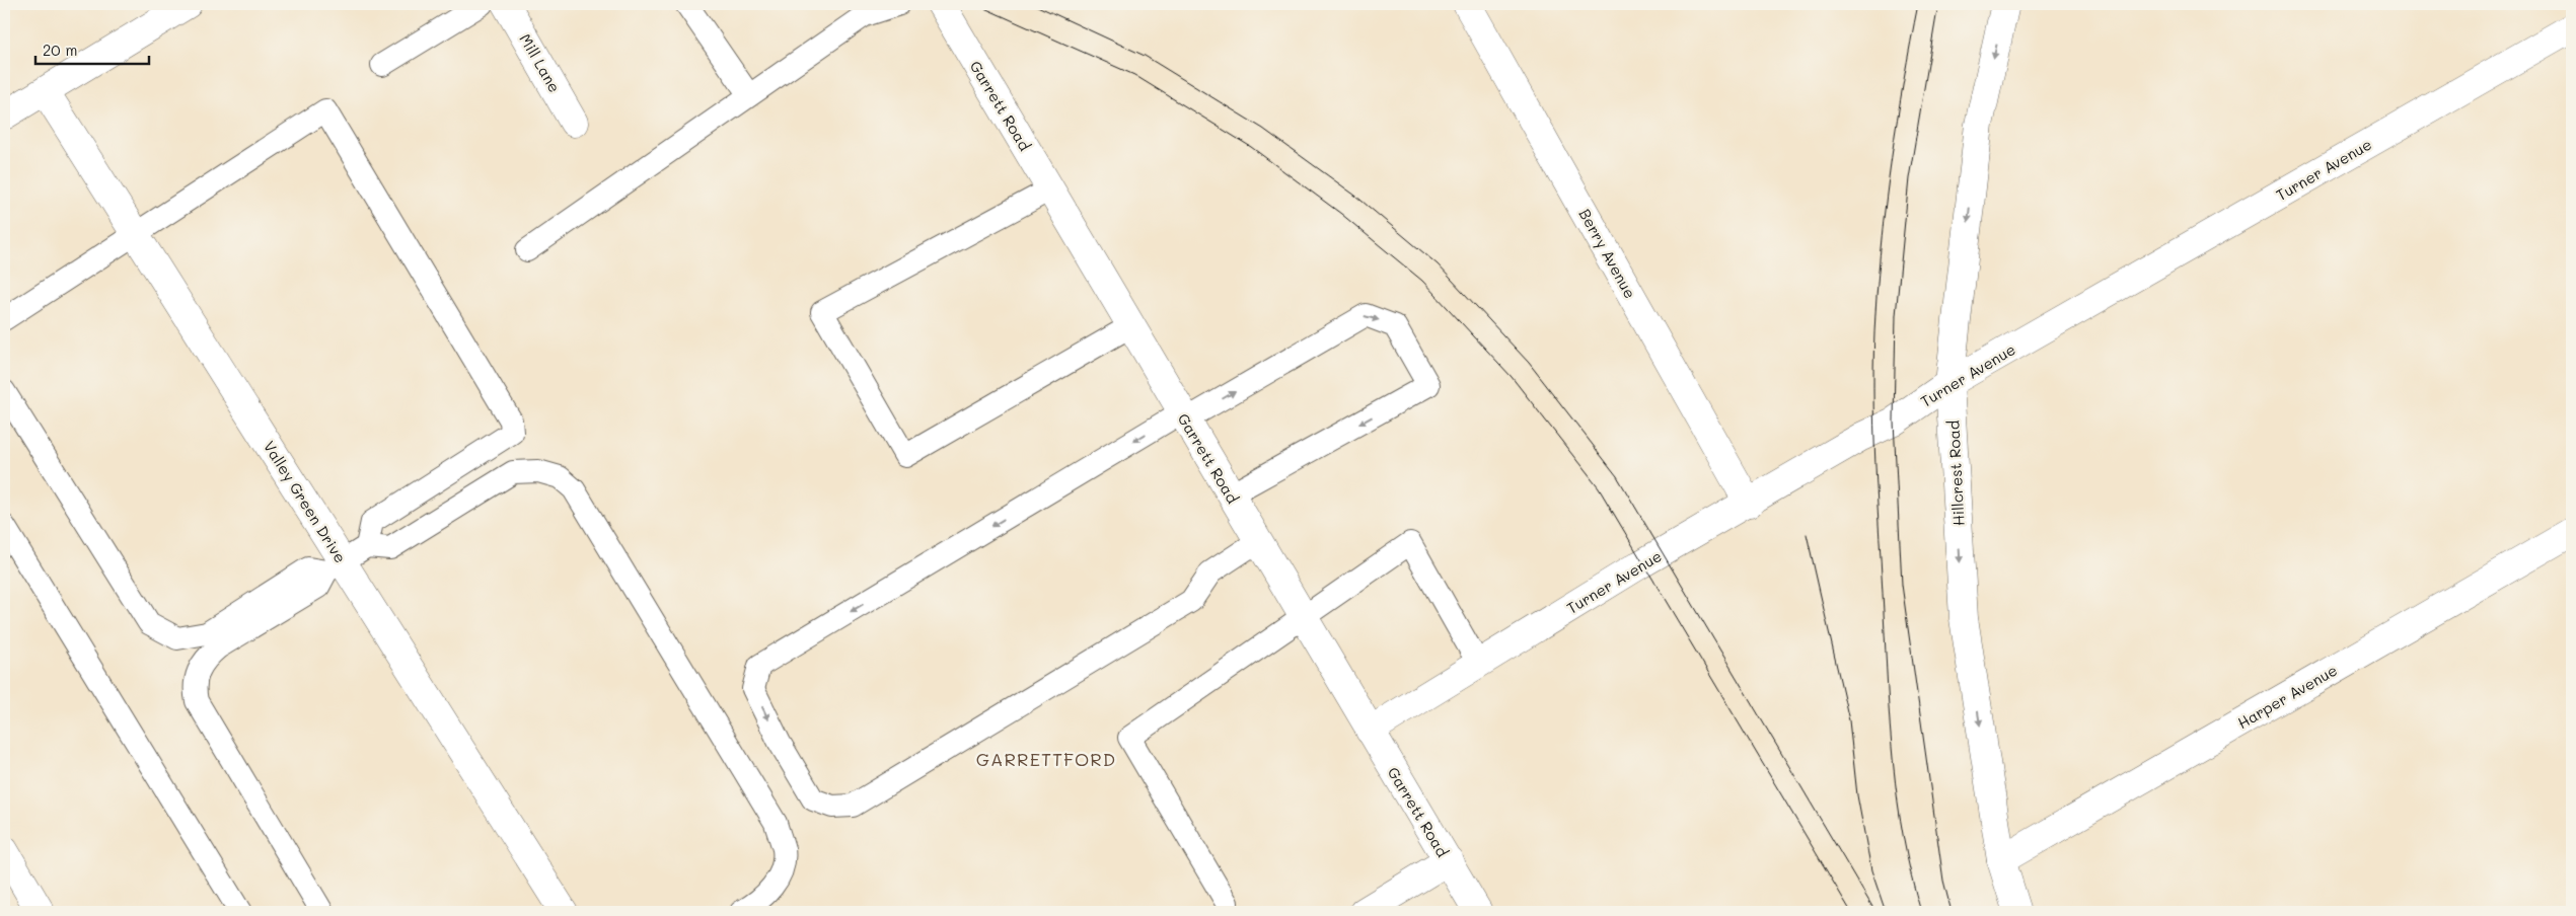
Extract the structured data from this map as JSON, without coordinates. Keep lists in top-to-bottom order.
{
  "streets": {
    "street": [
      "Mill Lane",
      "Garrett Road",
      "Turner Avenue",
      "Berry Avenue",
      "Hillcrest Road",
      "Valley Green Drive",
      "Harper Avenue"
    ]
  },
  "crossings": [
    ["Garrett Road", "Turner Avenue"],
    ["Turner Avenue", "Berry Avenue"],
    ["Turner Avenue", "Hillcrest Road"],
    ["Hillcrest Road", "Harper Avenue"]
  ],
  "one_way": ["Hillcrest Road"],
  "districts": ["GARRETTFORD"],
  "scale_bar": "20 m"
}
